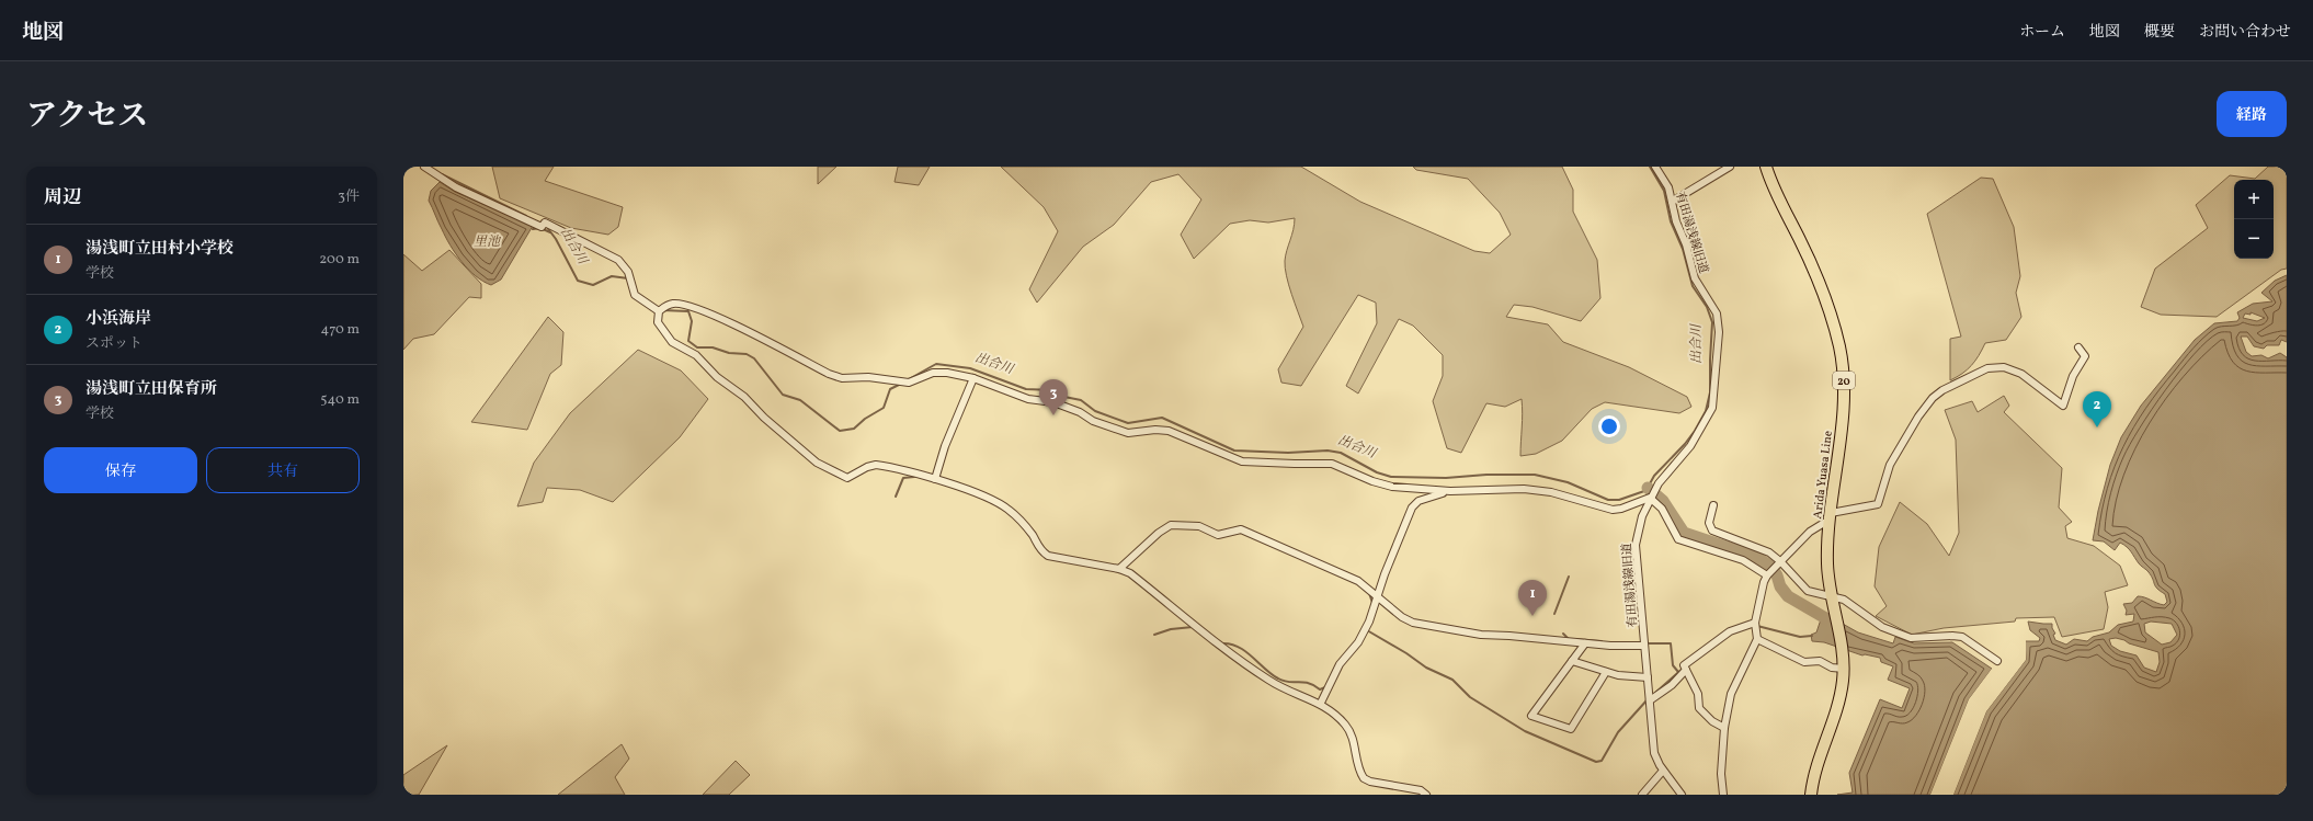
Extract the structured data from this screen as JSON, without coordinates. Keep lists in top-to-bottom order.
{
  "streets": {
    "main road": ["20", "Arida Yuasa Line"],
    "street": ["有田湯浅線旧道"]
  },
  "water": ["里池", "出合川"],
  "page": {
    "header": "地図",
    "nav": [
      "ホーム",
      "地図",
      "概要",
      "お問い合わせ"
    ],
    "title": "アクセス",
    "buttons": [
      "経路",
      ["保存", "共有"]
    ],
    "heading": ["周辺", "3件"],
    "map_buttons": ["+", "−"],
    "list": [
      {
        "mark": "1",
        "name": "湯浅町立田村小学校",
        "note": "学校",
        "value": "200 m"
      },
      {
        "mark": "2",
        "name": "小浜海岸",
        "note": "スポット",
        "value": "470 m"
      },
      {
        "mark": "3",
        "name": "湯浅町立田保育所",
        "note": "学校",
        "value": "540 m"
      }
    ],
    "pins": ["3", "2", "1"]
  }
}
